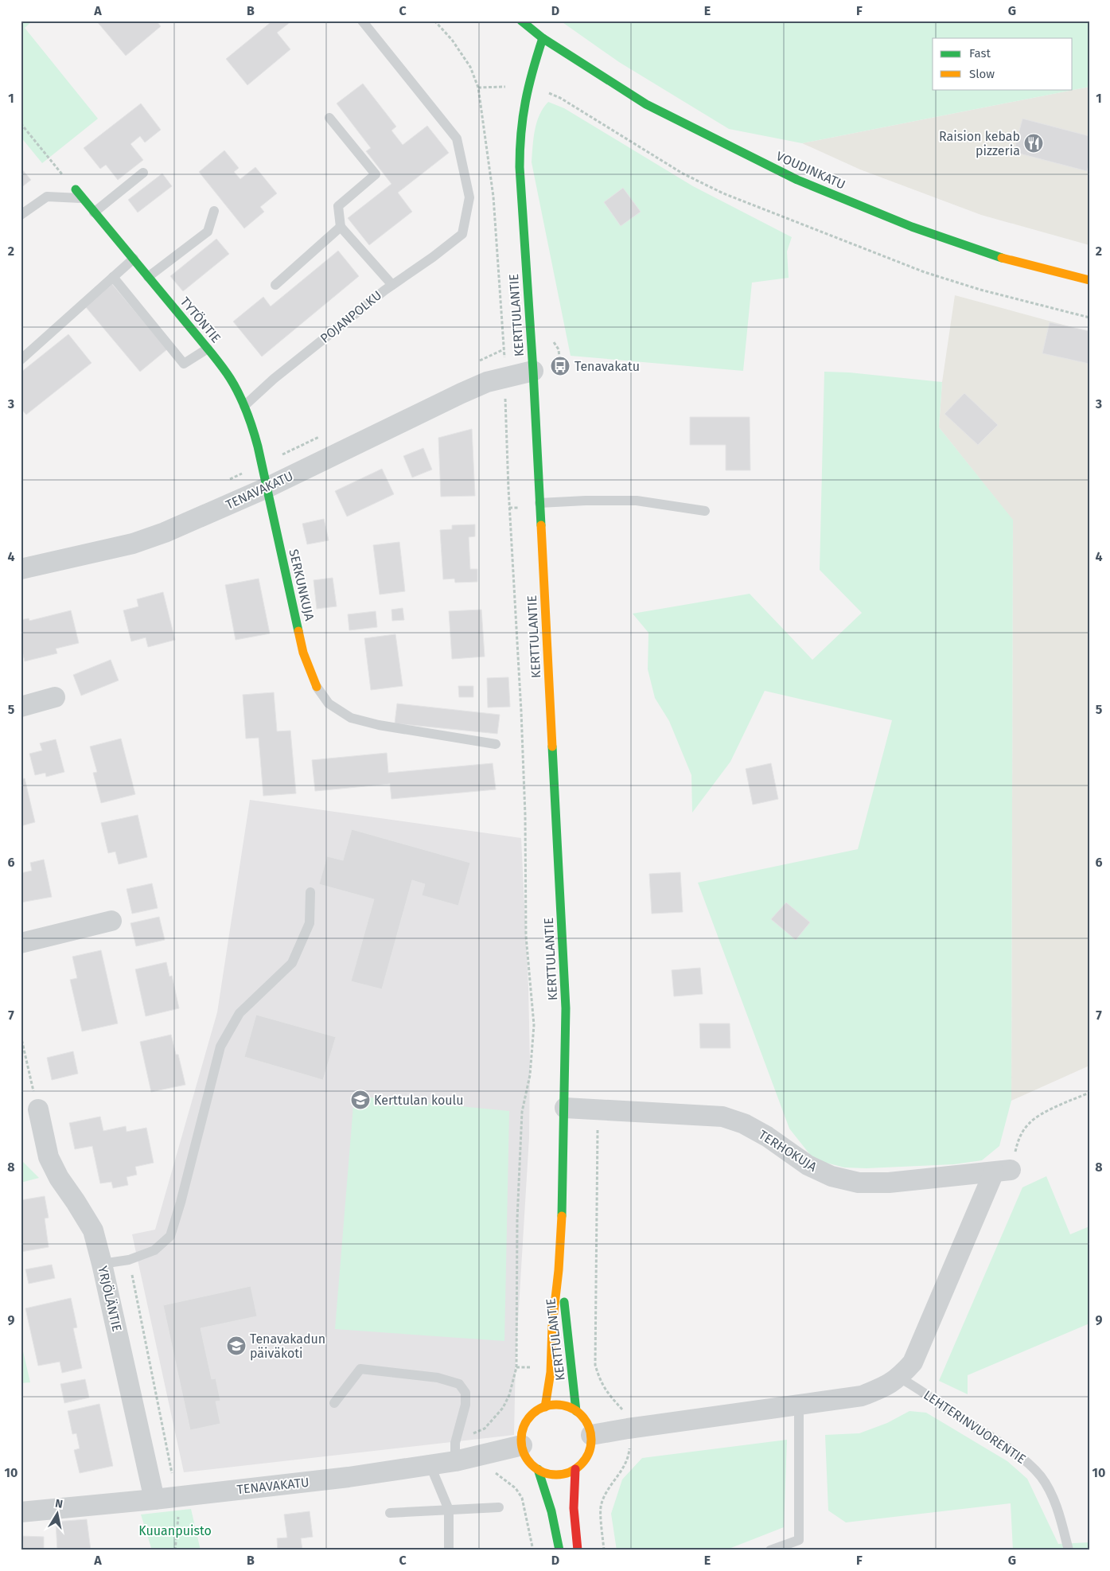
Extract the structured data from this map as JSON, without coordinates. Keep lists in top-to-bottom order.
{
  "streets": {
    "street": [
      "VOUDINKATU",
      "KERTTULANTIE",
      "TYTÖNTIE",
      "TENAVAKATU",
      "SERKUNKUJA",
      "TERHOKUJA",
      "YRJÖLÄNTIE"
    ],
    "lane": ["POJANPOLKU", "LEHTERINVUORENTIE"]
  },
  "crossings": [
    ["VOUDINKATU", "KERTTULANTIE"],
    ["KERTTULANTIE", "TENAVAKATU"],
    ["KERTTULANTIE", "TERHOKUJA"],
    ["POJANPOLKU", "TYTÖNTIE"],
    ["TYTÖNTIE", "TENAVAKATU"],
    ["TYTÖNTIE", "SERKUNKUJA"],
    ["TENAVAKATU", "SERKUNKUJA"],
    ["TENAVAKATU", "YRJÖLÄNTIE"],
    ["TERHOKUJA", "LEHTERINVUORENTIE"]
  ],
  "parks": ["Kuuanpuisto"],
  "places": {
    "restaurant": ["Raision kebab pizzeria"],
    "bus stop": ["Tenavakatu"],
    "school or university": ["Kerttulan koulu", "Tenavakadun päiväkoti"]
  },
  "legend": ["Fast", "Slow"],
  "north": "top",
  "grid": {
    "columns": [
      "A",
      "B",
      "C",
      "D",
      "E",
      "F",
      "G"
    ],
    "rows": [
      "1",
      "2",
      "3",
      "4",
      "5",
      "6",
      "7",
      "8",
      "9",
      "10"
    ]
  }
}
